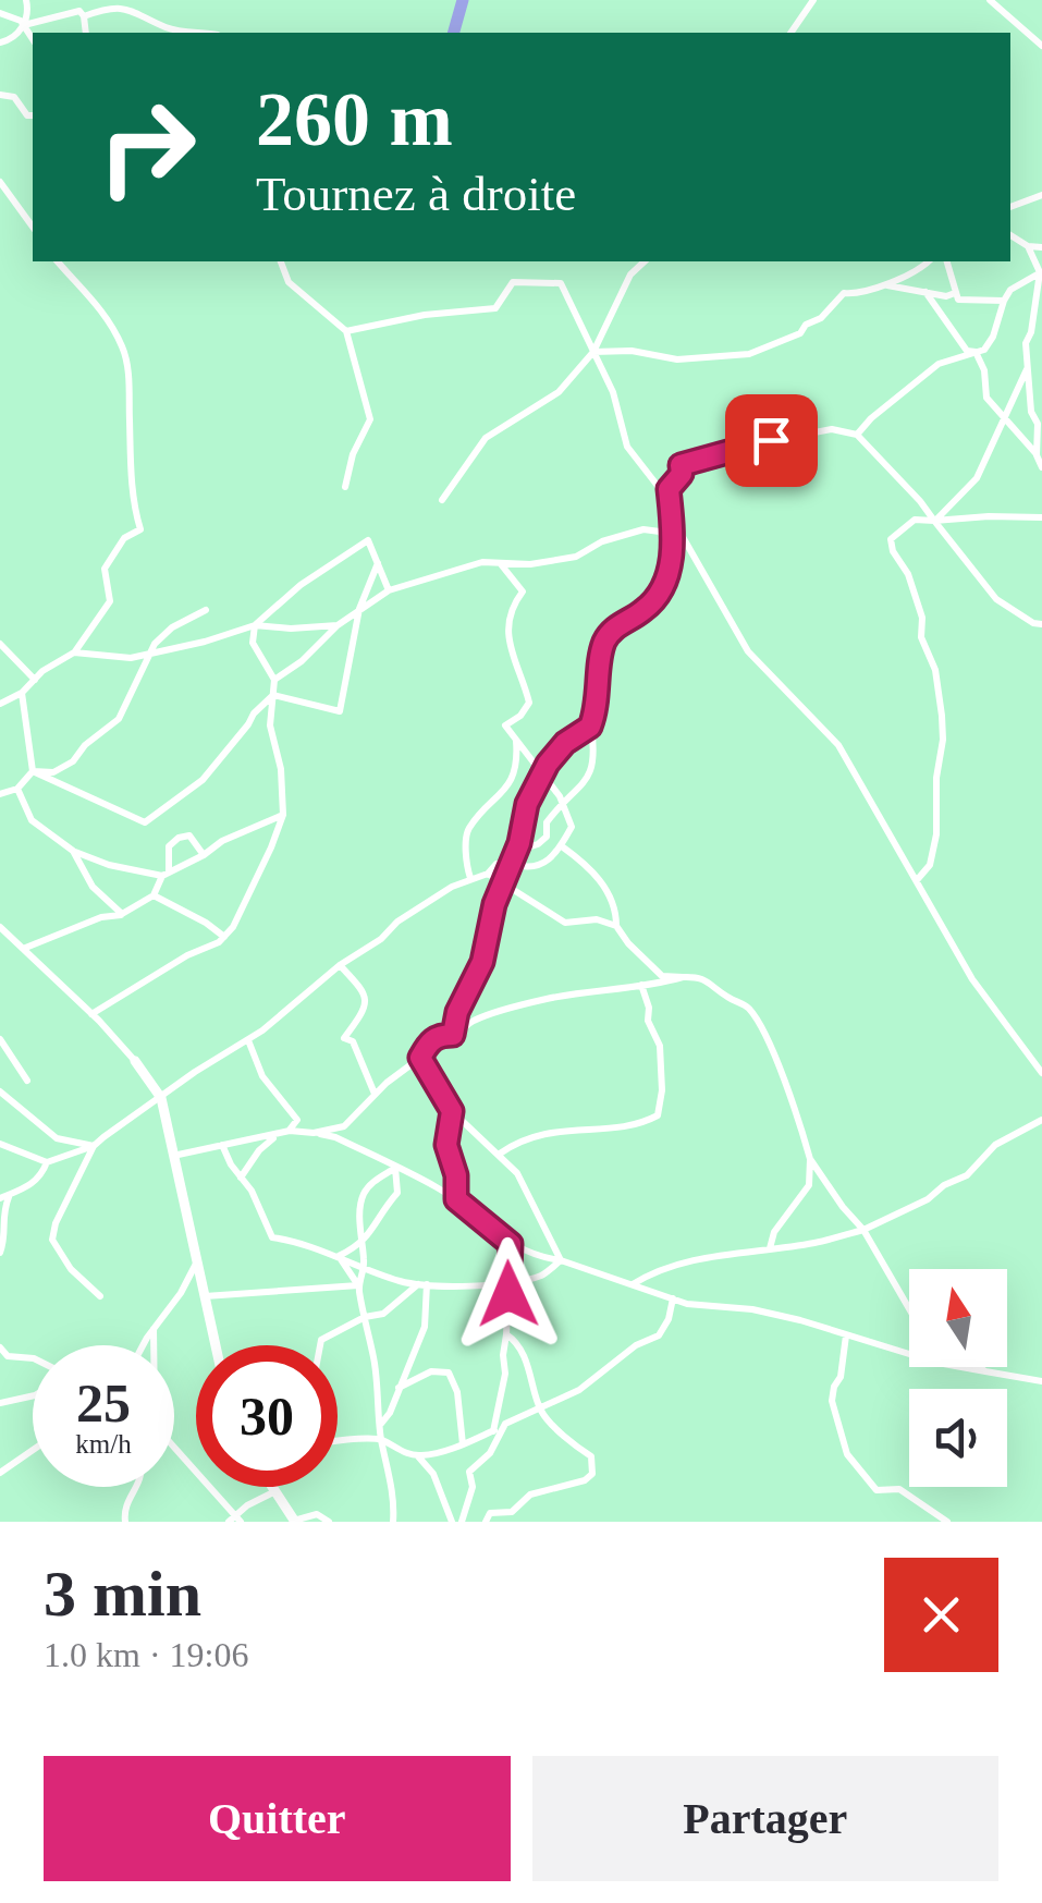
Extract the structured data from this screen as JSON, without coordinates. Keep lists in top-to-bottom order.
{
  "north": "top",
  "page": {
    "turn": ["260 m", "Tournez à droite"],
    "speed": "25 km/h",
    "limit": "30",
    "heading": ["3 min", "1.0 km · 19:06"],
    "buttons": ["Quitter", "Partager"]
  }
}
